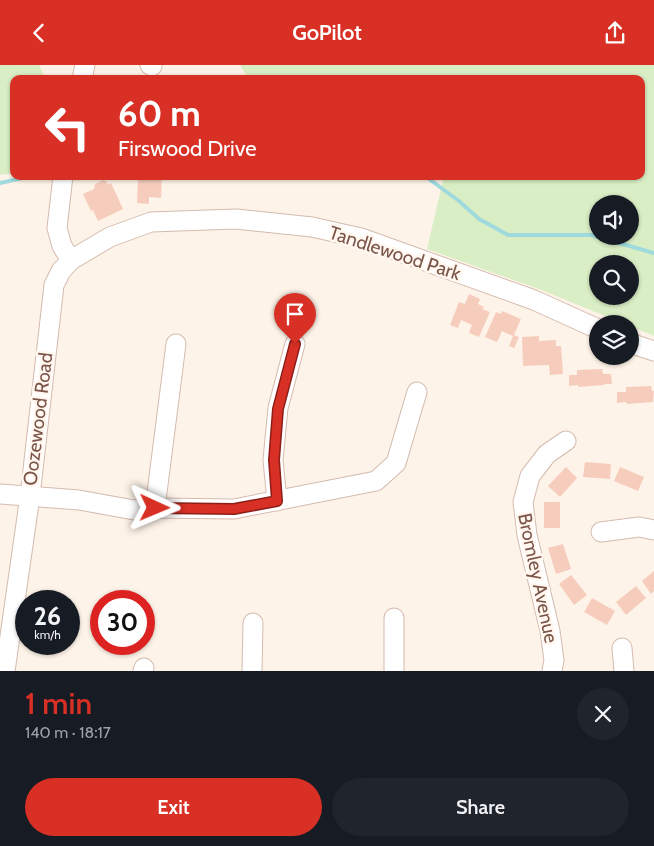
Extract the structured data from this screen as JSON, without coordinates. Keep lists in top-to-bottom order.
{
  "streets": {
    "street": ["Tandlewood Park", "Oozewood Road", "Bromley Avenue"]
  },
  "crossings": [
    ["Tandlewood Park", "Oozewood Road"]
  ],
  "page": {
    "header": "GoPilot",
    "turn": ["60 m", "Firswood Drive"],
    "speed": "26 km/h",
    "limit": "30",
    "heading": ["1 min", "140 m · 18:17"],
    "buttons": ["Exit", "Share"]
  }
}
